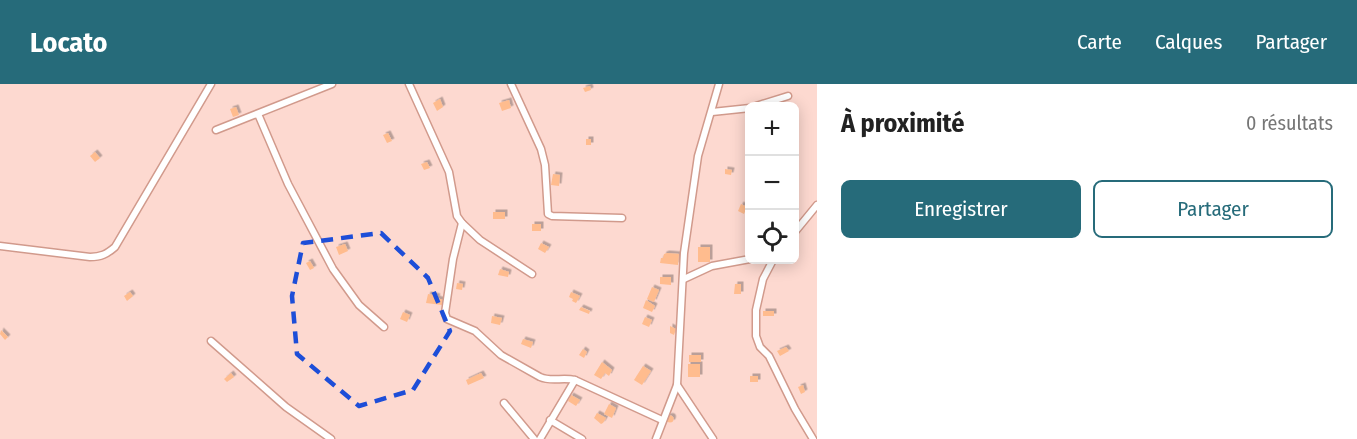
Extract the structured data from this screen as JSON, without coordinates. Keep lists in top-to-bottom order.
{
  "page": {
    "header": "Locato",
    "nav": ["Carte", "Calques", "Partager"],
    "heading": ["À proximité", "0 résultats"],
    "map_buttons": ["+", "−"],
    "buttons": ["Enregistrer", "Partager"]
  }
}
